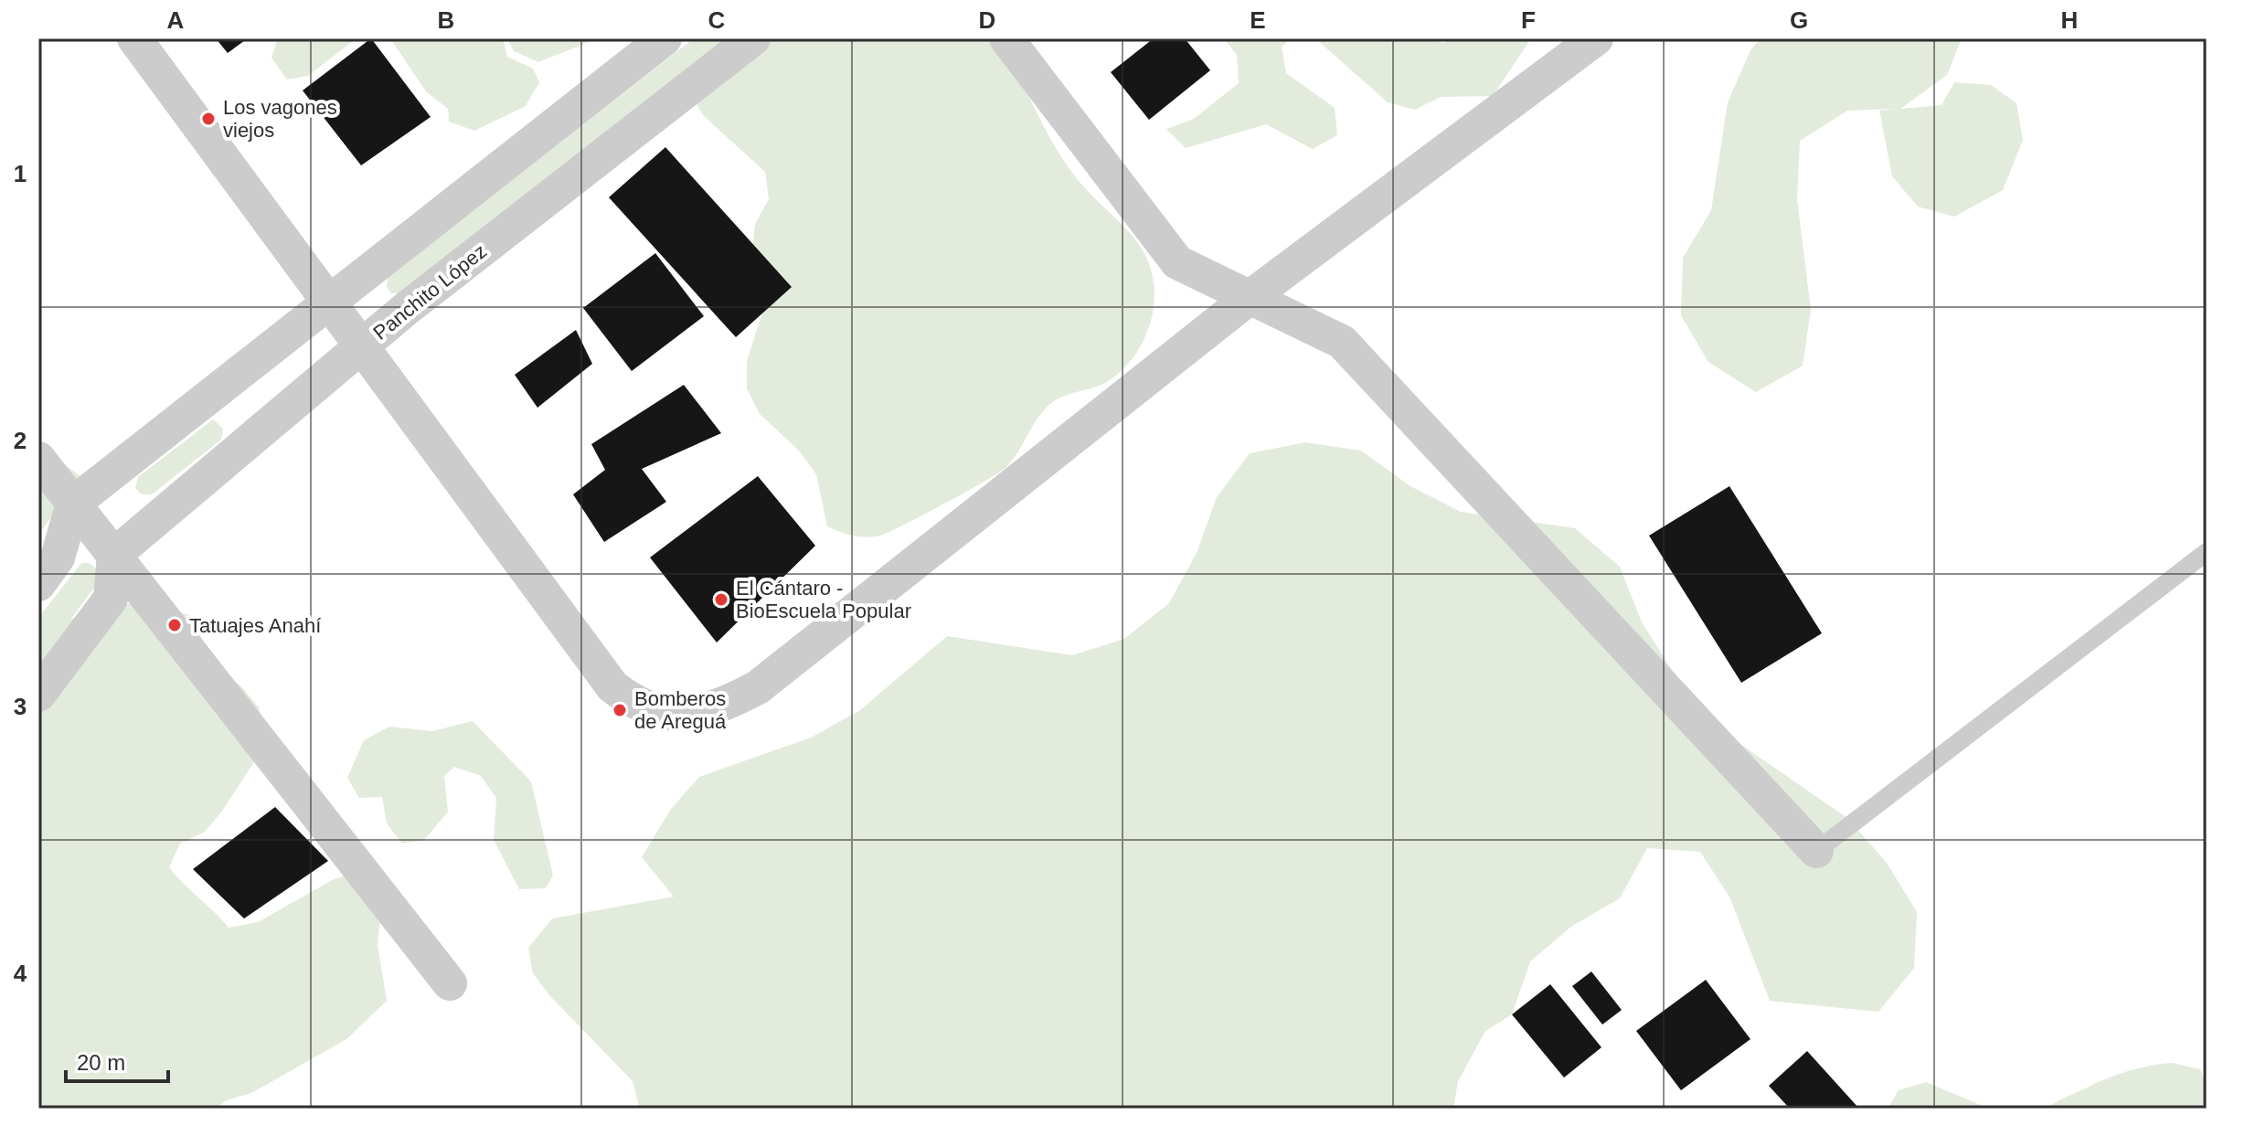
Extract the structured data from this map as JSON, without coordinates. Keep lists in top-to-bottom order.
{
  "streets": {
    "street": ["Panchito López"]
  },
  "places": [
    "Los vagones viejos",
    "El Cántaro - BioEscuela Popular",
    "Tatuajes Anahí",
    "Bomberos de Areguá"
  ],
  "scale_bar": "20 m",
  "grid": {
    "columns": [
      "A",
      "B",
      "C",
      "D",
      "E",
      "F",
      "G",
      "H"
    ],
    "rows": [
      "1",
      "2",
      "3",
      "4"
    ]
  }
}
